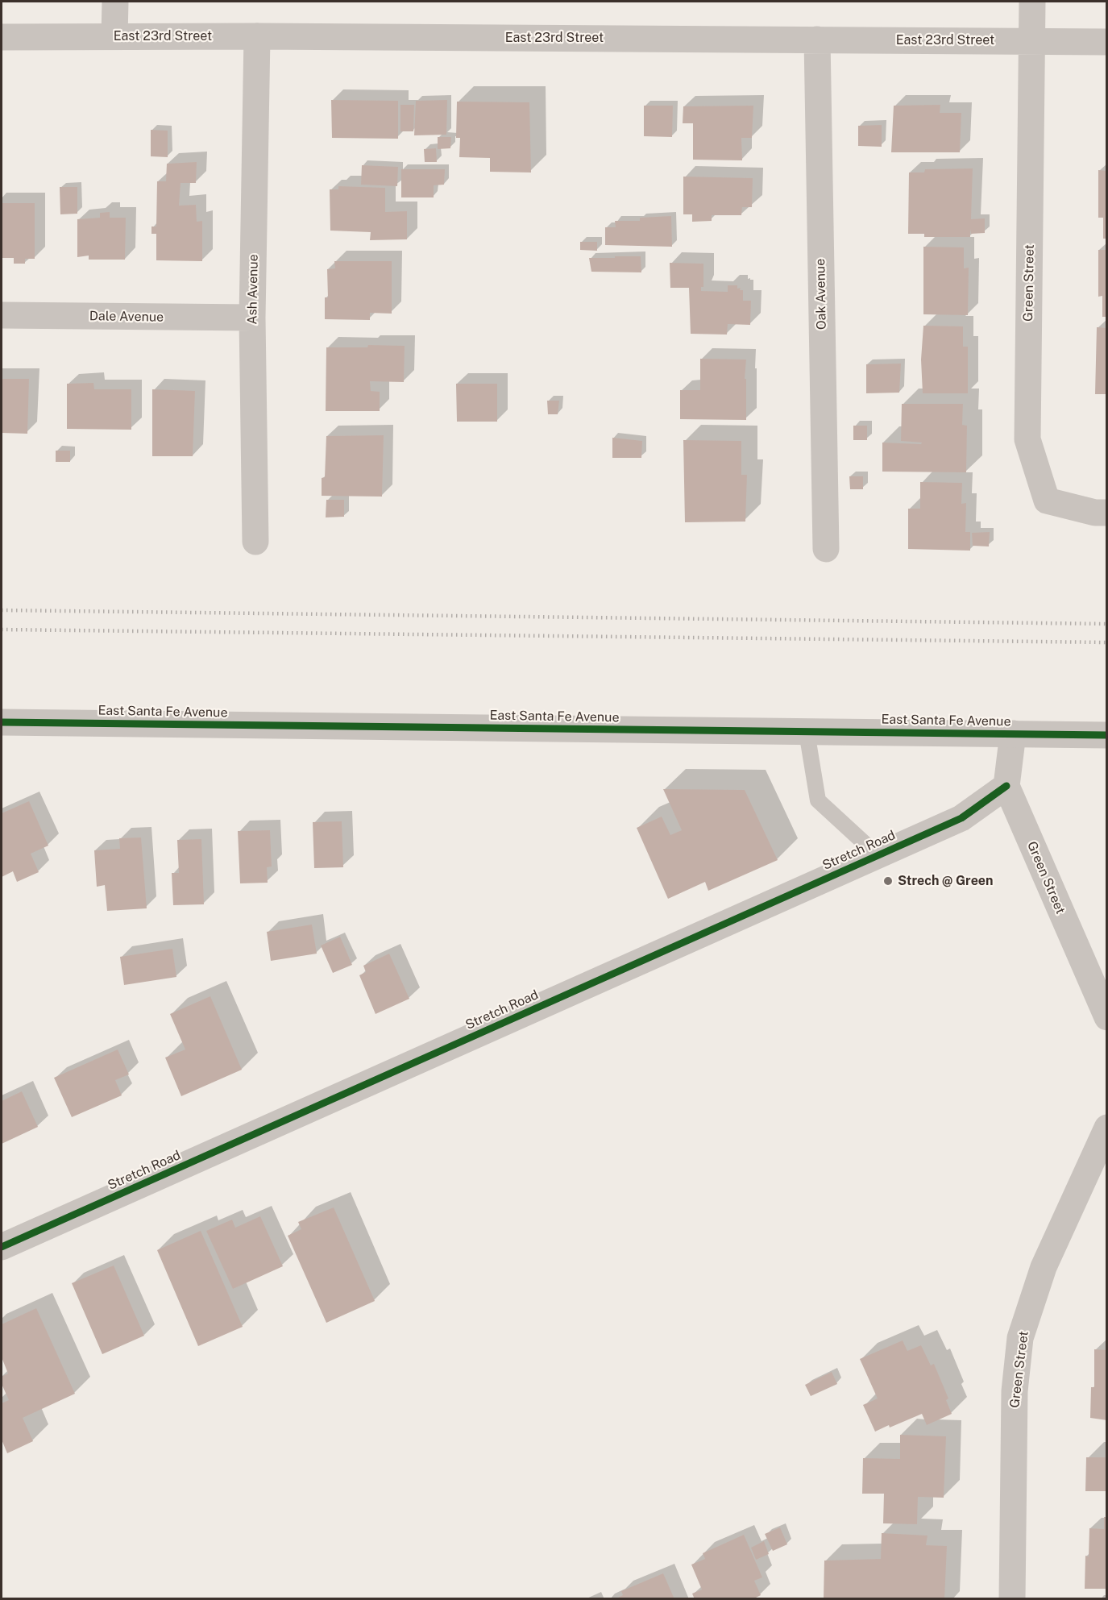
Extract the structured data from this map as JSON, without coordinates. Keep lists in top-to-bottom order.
{
  "streets": {
    "street": [
      "East 23rd Street",
      "Green Street",
      "Ash Avenue",
      "Oak Avenue",
      "Dale Avenue",
      "East Santa Fe Avenue",
      "Stretch Road"
    ]
  },
  "crossings": [
    ["East 23rd Street", "Green Street"],
    ["East 23rd Street", "Ash Avenue"],
    ["East 23rd Street", "Oak Avenue"],
    ["Green Street", "Stretch Road"],
    ["Ash Avenue", "Dale Avenue"]
  ],
  "places": ["Strech @ Green"]
}
